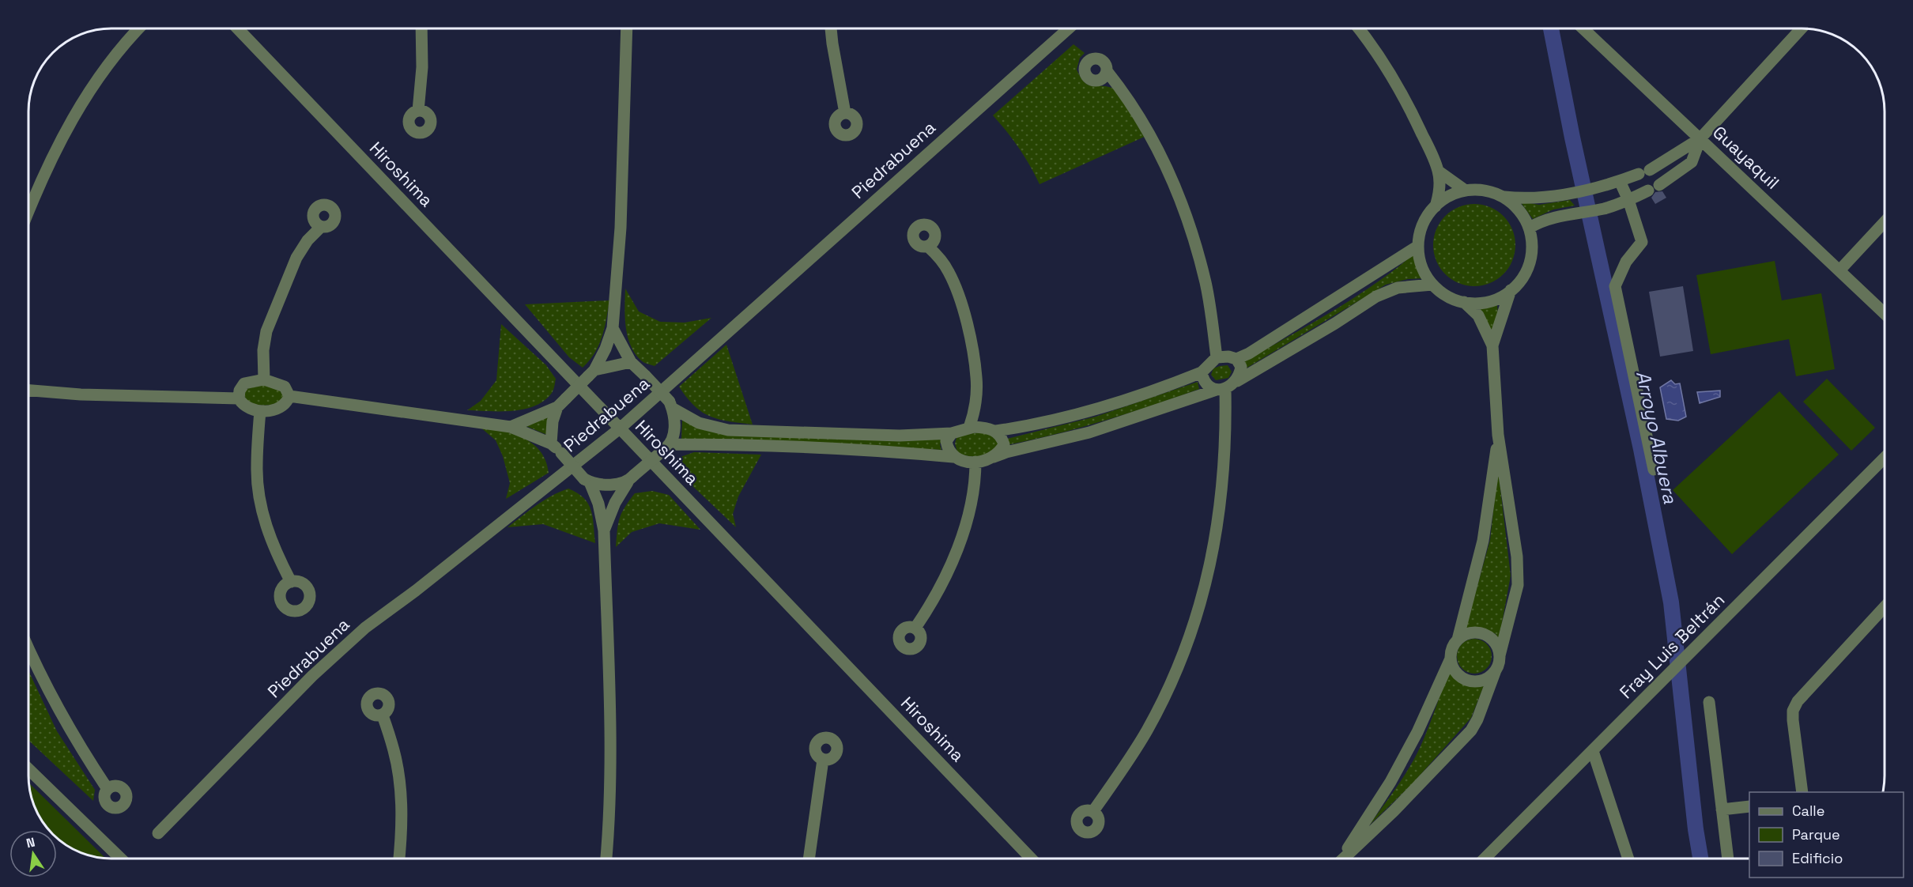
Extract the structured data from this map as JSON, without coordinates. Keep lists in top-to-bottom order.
{
  "streets": {
    "street": [
      "Guayaquil",
      "Piedrabuena",
      "Hiroshima",
      "Fray Luis Beltrán"
    ]
  },
  "crossings": [
    ["Piedrabuena", "Hiroshima"]
  ],
  "water": ["Arroyo Albuera"],
  "legend": ["Calle", "Parque", "Edificio"],
  "north": "top"
}
